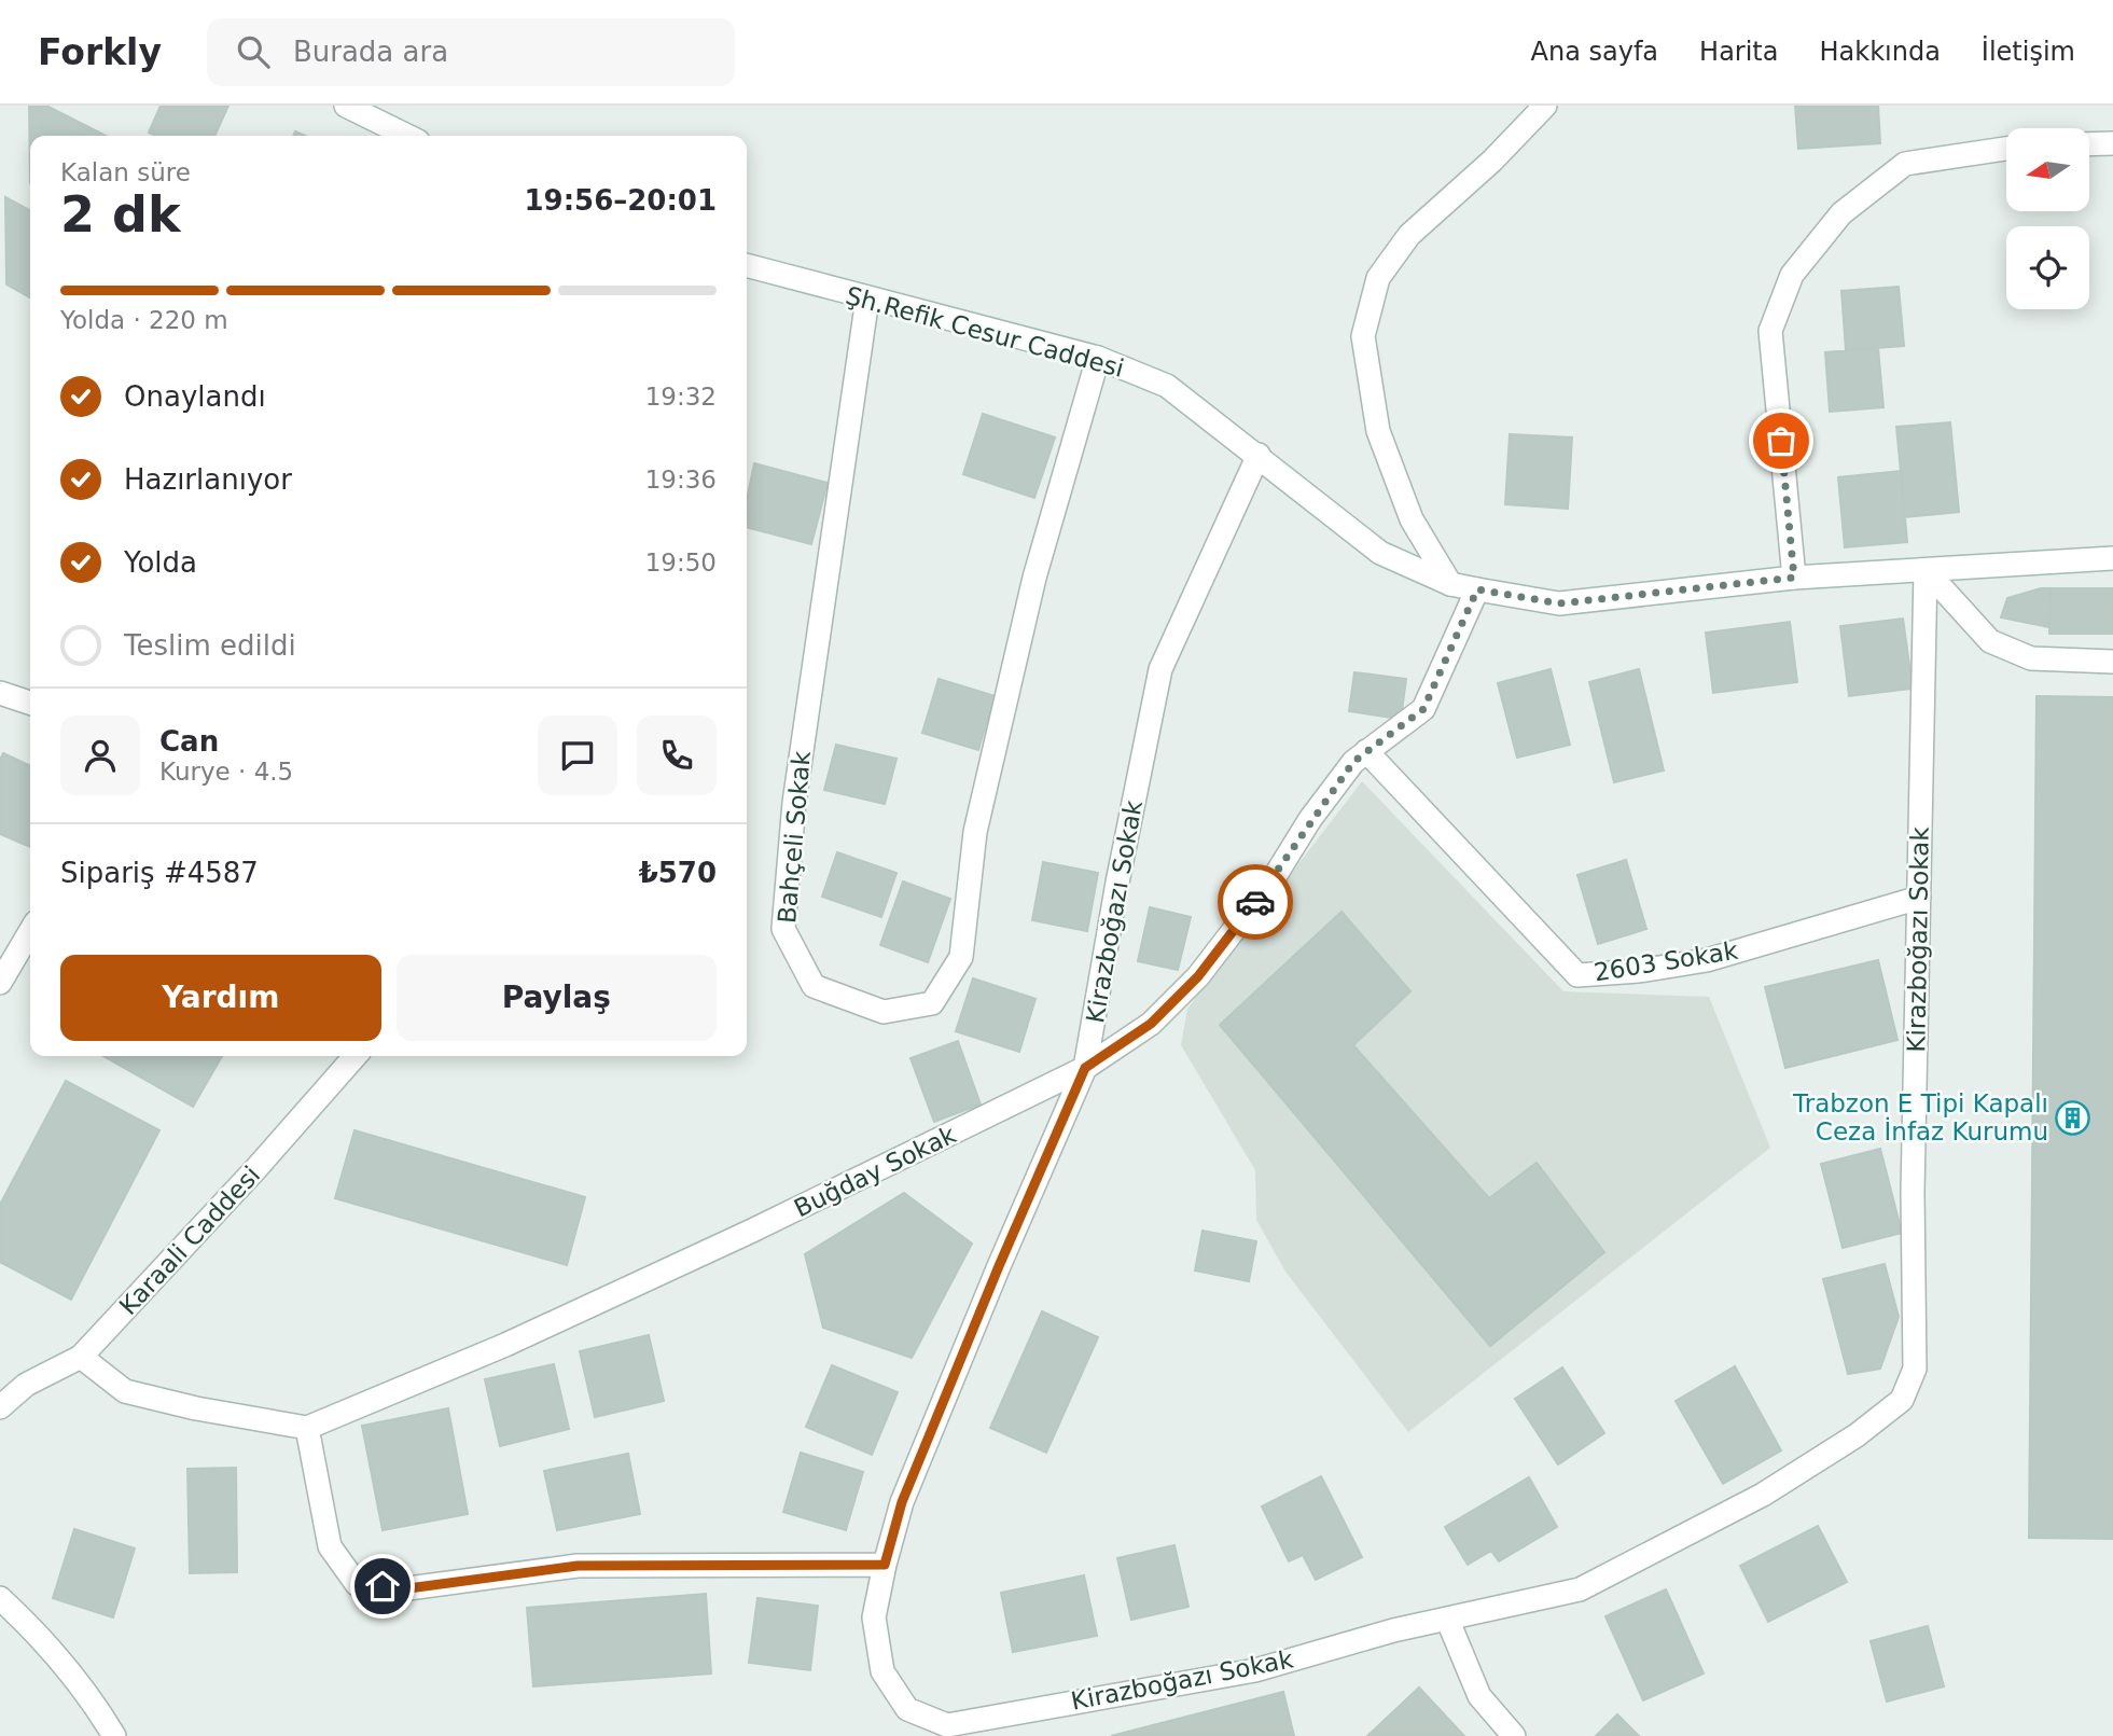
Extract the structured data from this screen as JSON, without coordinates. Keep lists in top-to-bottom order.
{
  "streets": {
    "street": [
      "Şh.Refik Cesur Caddesi",
      "Bahçeli Sokak",
      "Kirazboğazı Sokak",
      "2603 Sokak",
      "Buğday Sokak",
      "Karaali Caddesi"
    ]
  },
  "crossings": [
    ["Şh.Refik Cesur Caddesi", "Bahçeli Sokak"],
    ["Şh.Refik Cesur Caddesi", "Kirazboğazı Sokak"],
    ["Şh.Refik Cesur Caddesi", "Buğday Sokak"],
    ["Kirazboğazı Sokak", "2603 Sokak"],
    ["Kirazboğazı Sokak", "Buğday Sokak"],
    ["2603 Sokak", "Buğday Sokak"]
  ],
  "places": {
    "building": ["Trabzon E Tipi Kapalı Ceza İnfaz Kurumu"]
  },
  "north": "left",
  "page": {
    "header": "Forkly",
    "search": "Burada ara",
    "nav": [
      "Ana sayfa",
      "Harita",
      "Hakkında",
      "İletişim"
    ],
    "heading": ["2 dk", "Kalan süre", "19:56–20:01"],
    "panel": [
      "Can",
      "Kurye · 4.5",
      "Sipariş #4587",
      "₺570"
    ],
    "bar": "Yolda · 220 m",
    "list": [
      ["Onaylandı", "19:32"],
      ["Hazırlanıyor", "19:36"],
      ["Yolda", "19:50"],
      "Teslim edildi"
    ],
    "buttons": ["Yardım", "Paylaş"]
  }
}
